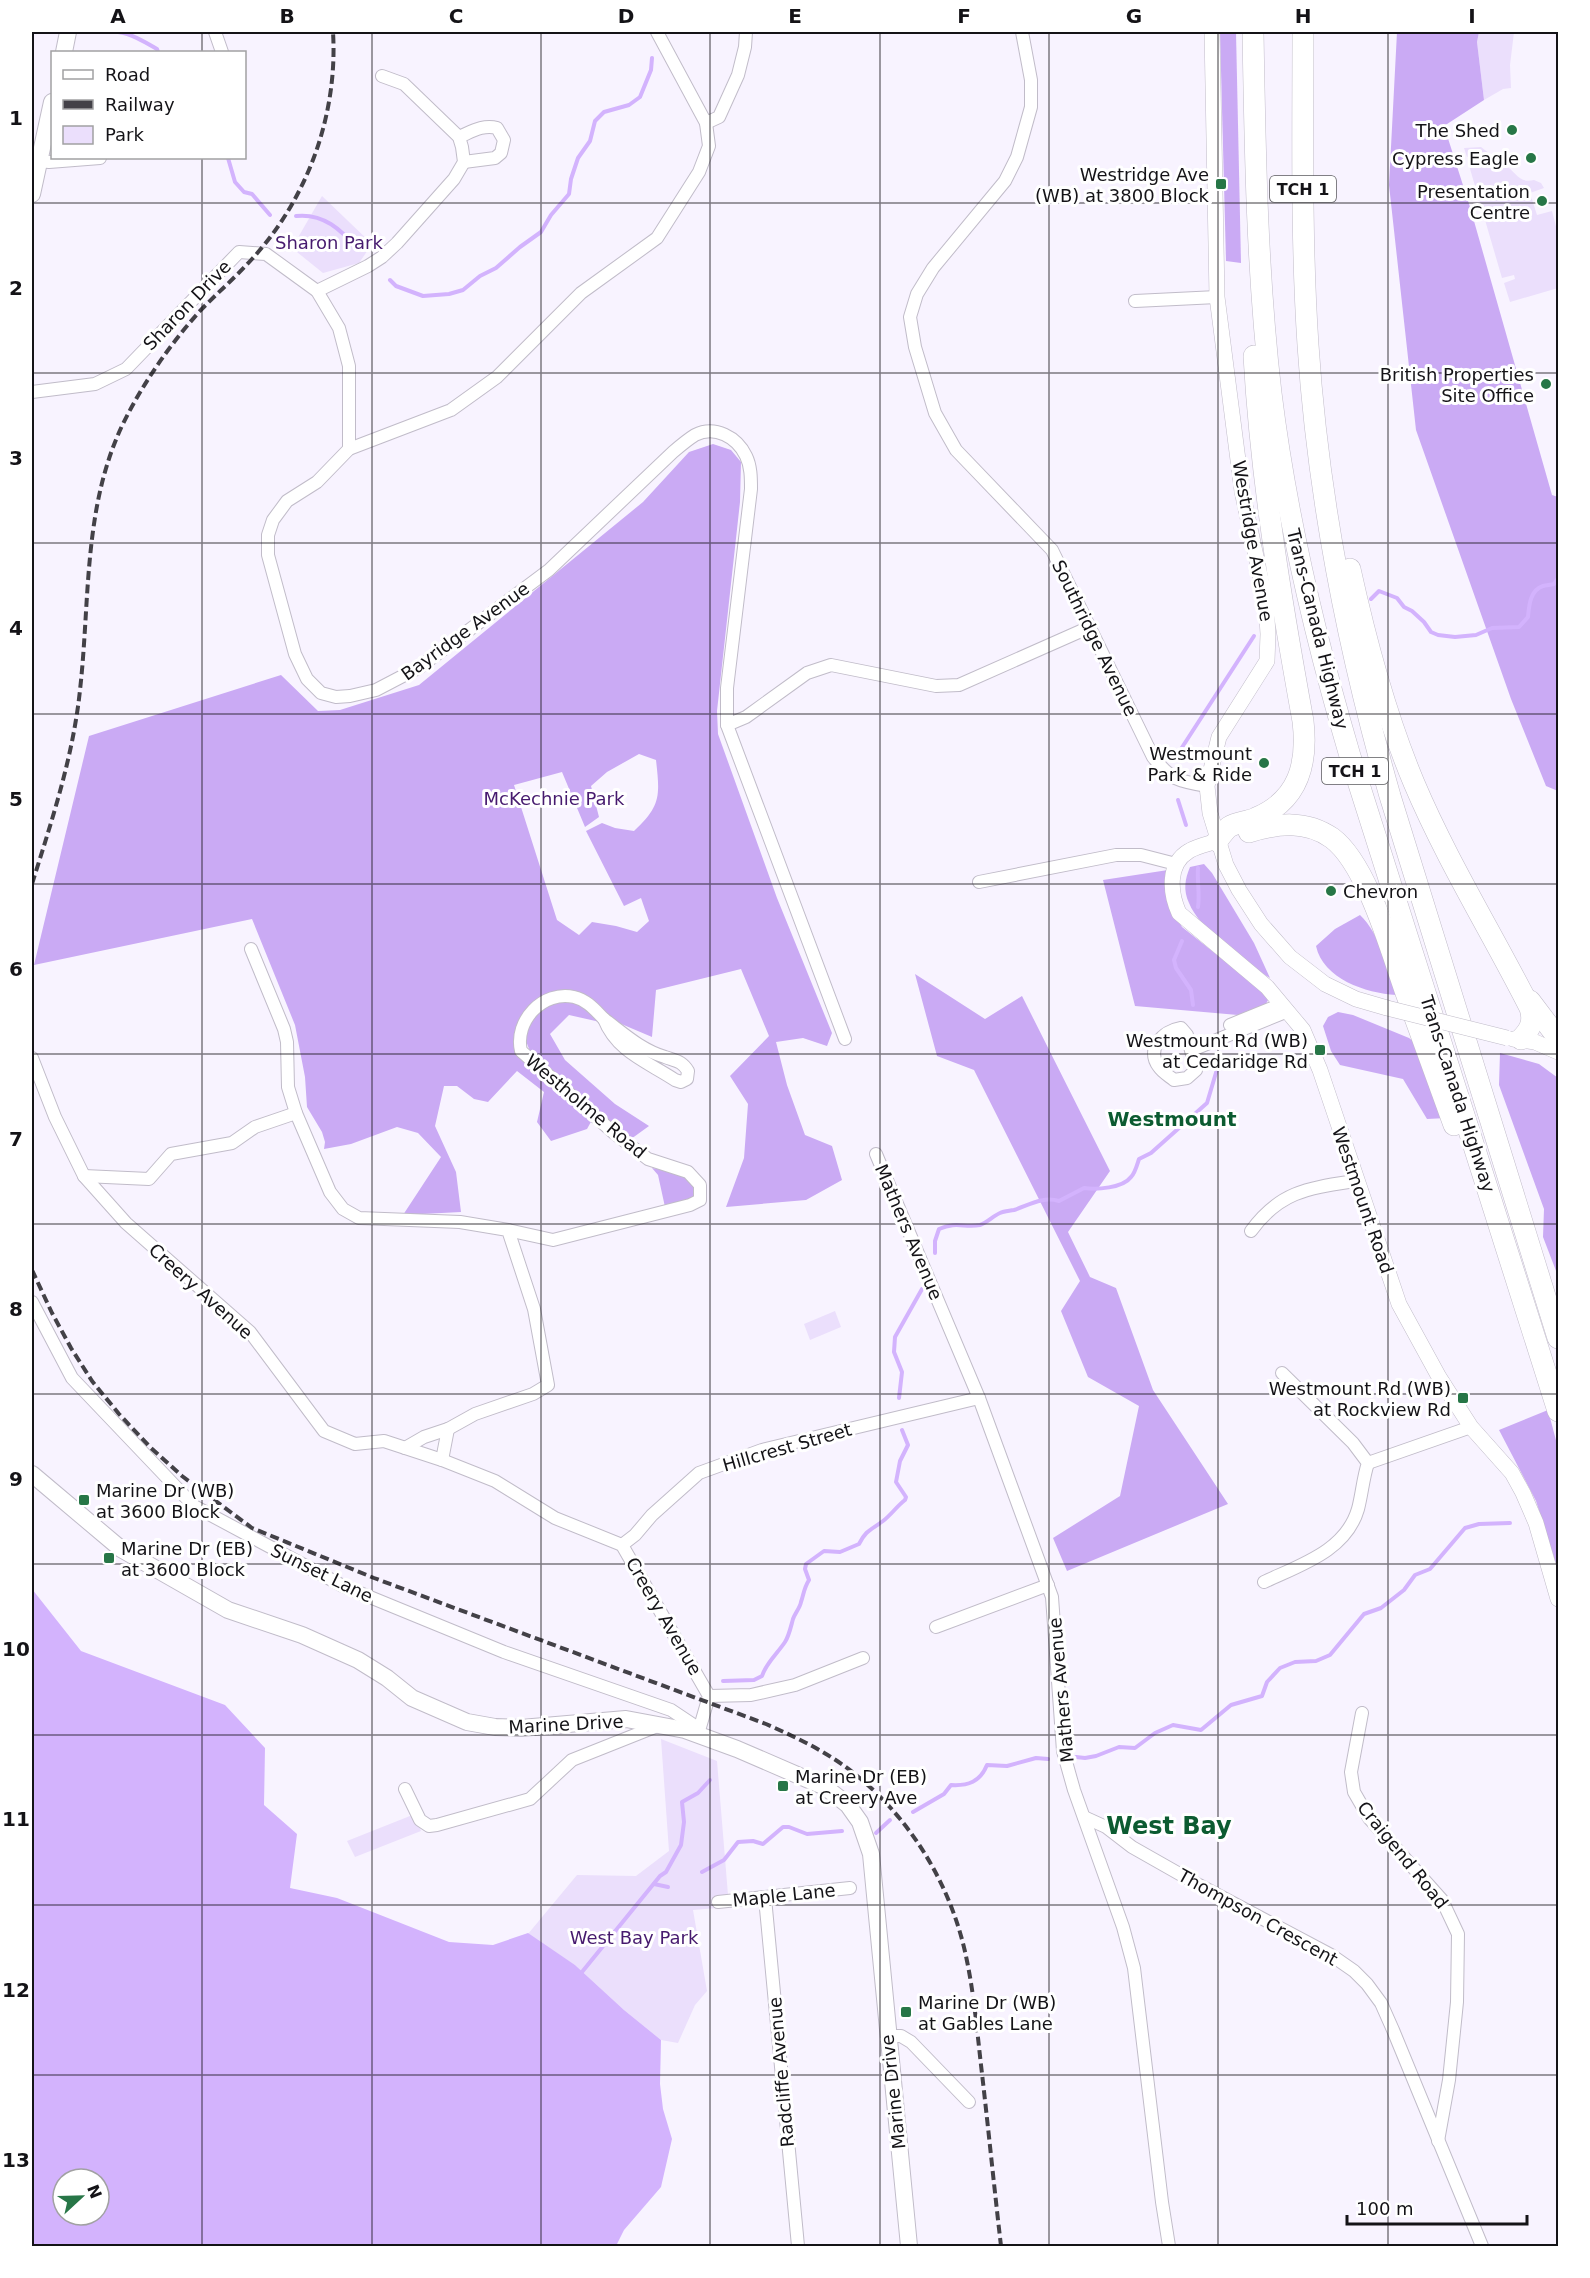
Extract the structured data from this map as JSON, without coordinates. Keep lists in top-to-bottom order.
{
  "streets": {
    "highway": ["TCH 1", "Trans-Canada Highway"],
    "main road": ["Marine Drive"],
    "street": [
      "Sharon Drive",
      "Westridge Avenue",
      "Bayridge Avenue",
      "Southridge Avenue",
      "Westholme Road",
      "Westmount Road",
      "Mathers Avenue",
      "Creery Avenue",
      "Hillcrest Street",
      "Sunset Lane",
      "Craigend Road",
      "Maple Lane",
      "Thompson Crescent",
      "Radcliffe Avenue"
    ]
  },
  "crossings": [
    ["Sharon Drive", "Bayridge Avenue"],
    ["Westridge Avenue", "Southridge Avenue"],
    ["Mathers Avenue", "Hillcrest Street"],
    ["Mathers Avenue", "Thompson Crescent"],
    ["Creery Avenue", "Hillcrest Street"],
    ["Creery Avenue", "Sunset Lane"],
    ["Creery Avenue", "Marine Drive"],
    ["Sunset Lane", "Marine Drive"],
    ["Craigend Road", "Thompson Crescent"],
    ["Maple Lane", "Radcliffe Avenue"]
  ],
  "districts": ["Westmount", "West Bay"],
  "parks": ["Sharon Park", "McKechnie Park", "West Bay Park"],
  "places": {
    "other": [
      "The Shed",
      "Cypress Eagle",
      "Presentation Centre",
      "British Properties Site Office",
      "Westmount Park & Ride",
      "Chevron"
    ],
    "transit": [
      "Westridge Ave (WB) at 3800 Block",
      "Westmount Rd (WB) at Cedaridge Rd",
      "Westmount Rd (WB) at Rockview Rd",
      "Marine Dr (WB) at 3600 Block",
      "Marine Dr (EB) at 3600 Block",
      "Marine Dr (EB) at Creery Ave",
      "Marine Dr (WB) at Gables Lane"
    ]
  },
  "legend": ["Road", "Railway", "Park"],
  "scale_bar": "100 m",
  "north": "right",
  "grid": {
    "columns": [
      "A",
      "B",
      "C",
      "D",
      "E",
      "F",
      "G",
      "H",
      "I"
    ],
    "rows": [
      "1",
      "2",
      "3",
      "4",
      "5",
      "6",
      "7",
      "8",
      "9",
      "10",
      "11",
      "12",
      "13"
    ]
  }
}
